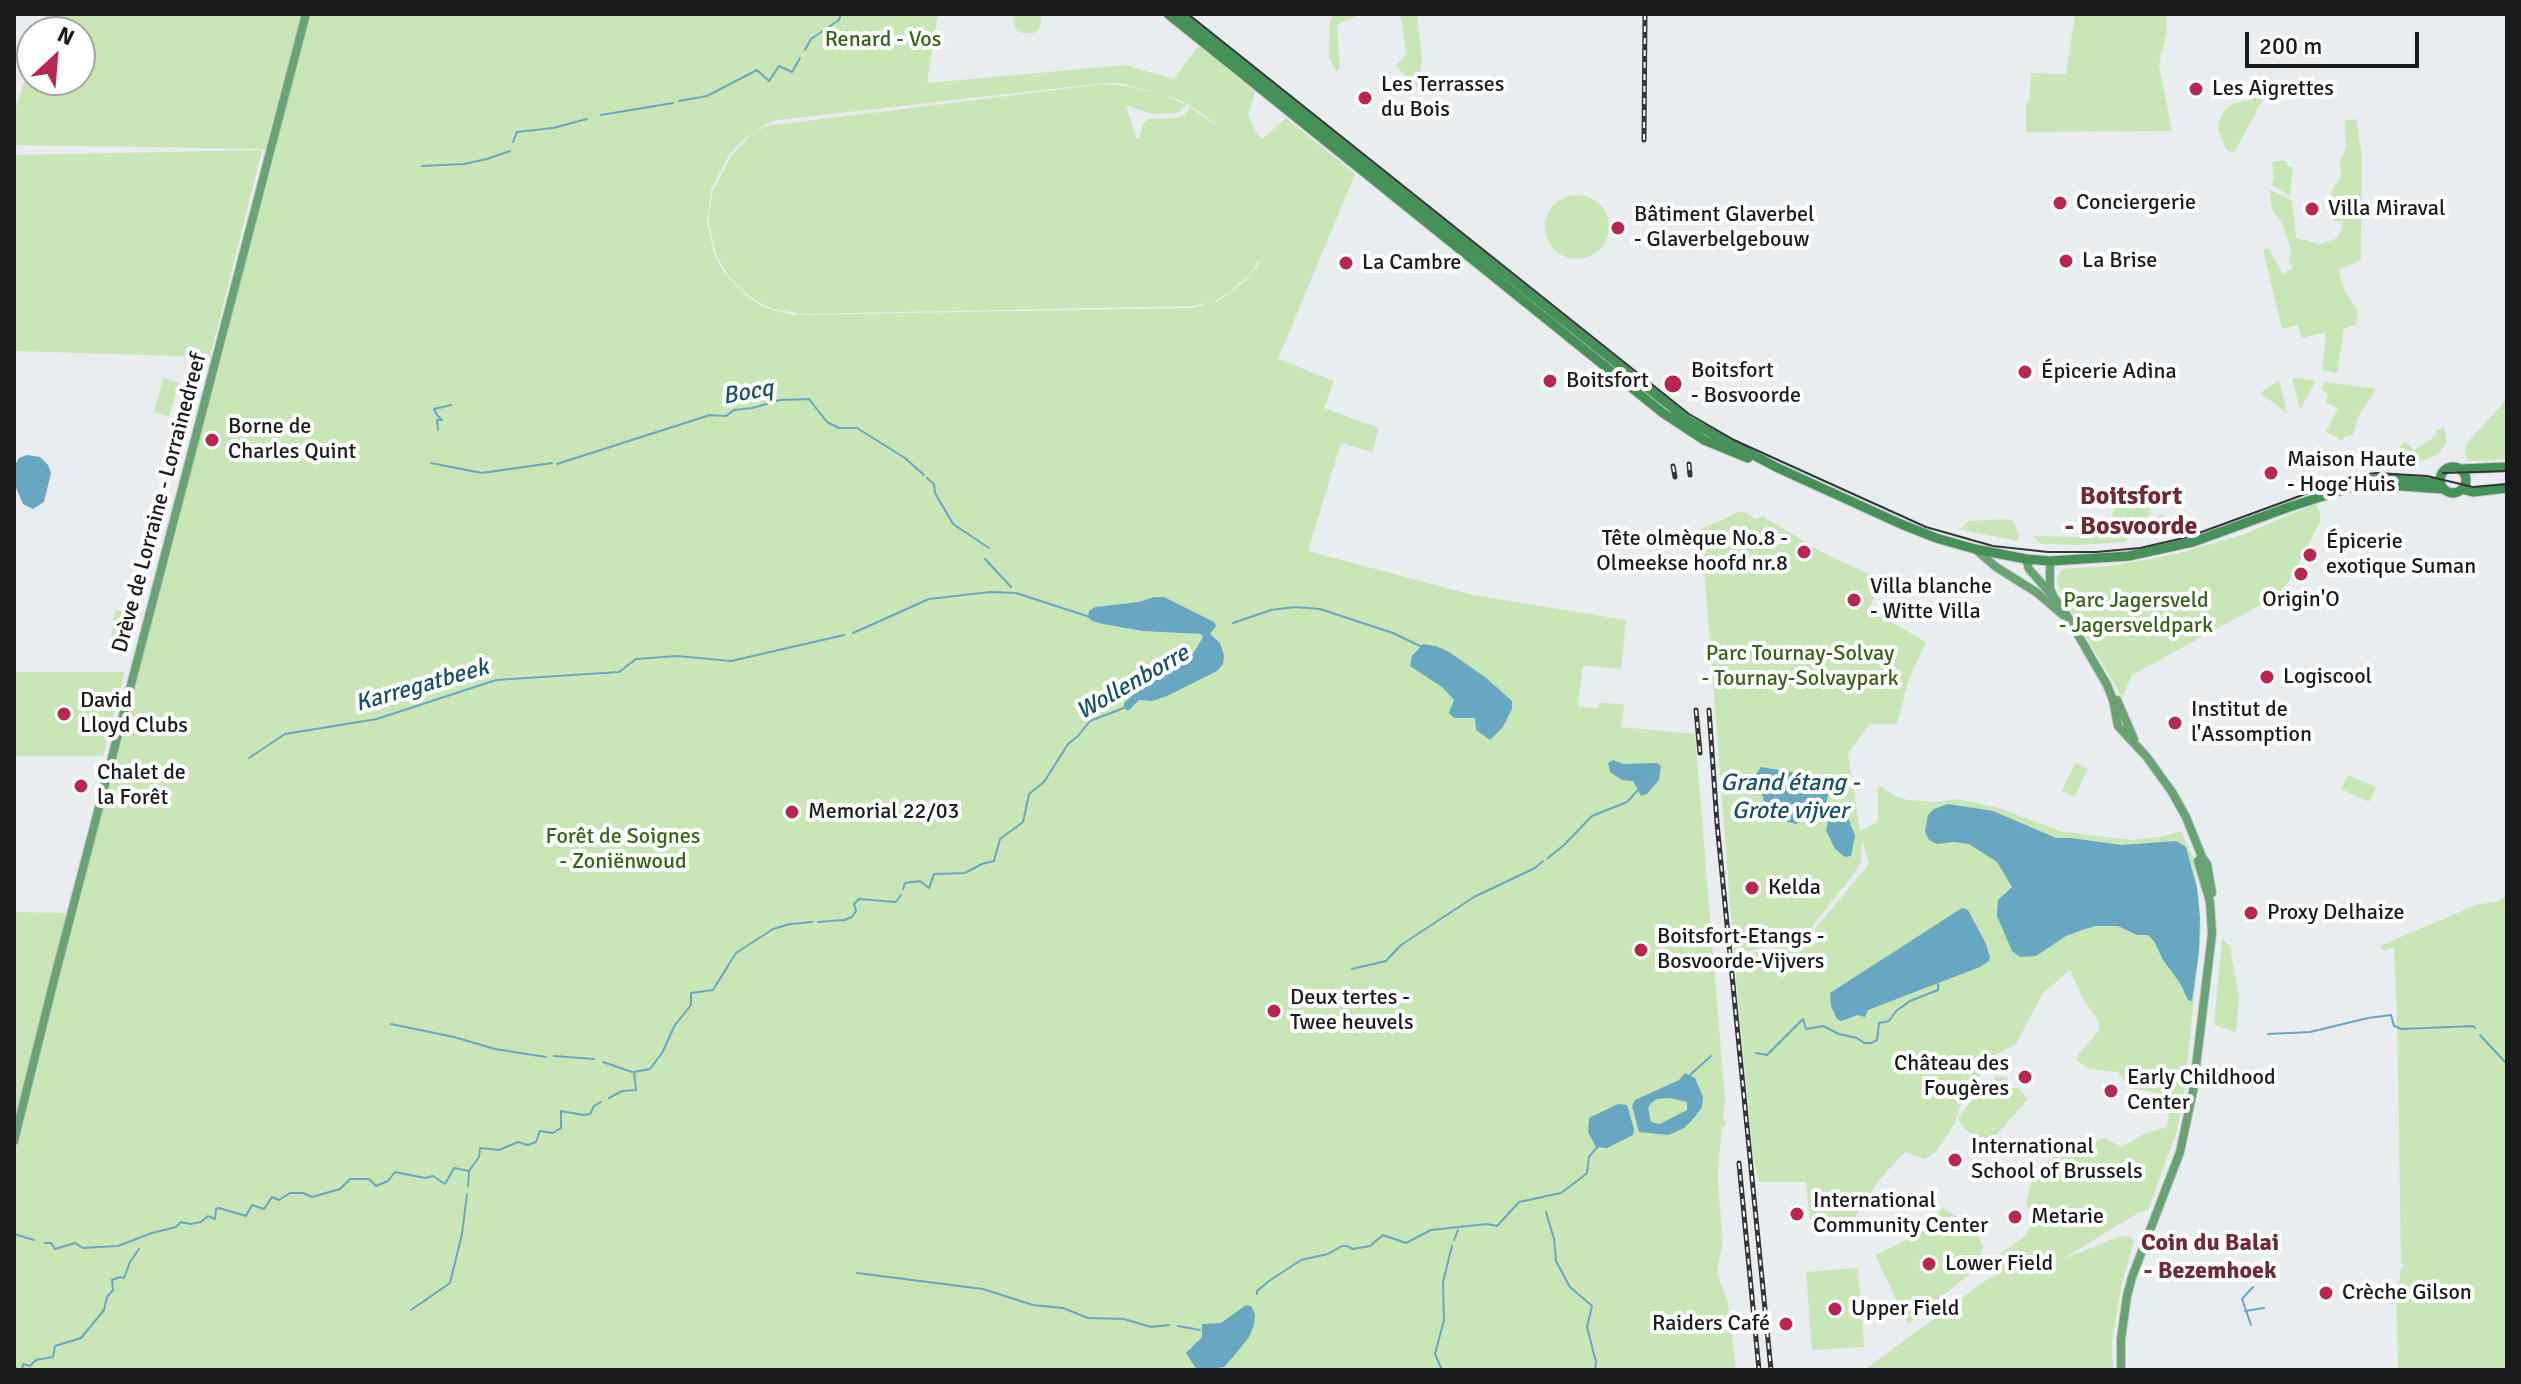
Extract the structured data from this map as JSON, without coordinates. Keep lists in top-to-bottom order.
{
  "streets": {
    "main road": ["Drève de Lorraine - Lorrainedreef"]
  },
  "districts": ["Boitsfort - Bosvoorde", "Coin du Balai - Bezemhoek"],
  "water": [
    "Bocq",
    "Wollenborre",
    "Karregatbeek",
    "Grand étang - Grote vijver"
  ],
  "parks": [
    "Renard - Vos",
    "Parc Jagersveld - Jagersveldpark",
    "Parc Tournay-Solvay - Tournay-Solvaypark",
    "Forêt de Soignes - Zoniënwoud"
  ],
  "places": [
    "Les Aigrettes",
    "Les Terrasses du Bois",
    "Conciergerie",
    "Villa Miraval",
    "Bâtiment Glaverbel - Glaverbelgebouw",
    "La Brise",
    "La Cambre",
    "Épicerie Adina",
    "Boitsfort",
    "Boitsfort - Bosvoorde",
    "Borne de Charles Quint",
    "Maison Haute - Hoge Huis",
    "Tête olmèque No.8 - Olmeekse hoofd nr.8",
    "Épicerie exotique Suman",
    "Origin'O",
    "Villa blanche - Witte Villa",
    "Logiscool",
    "David Lloyd Clubs",
    "Institut de l'Assomption",
    "Chalet de la Forêt",
    "Memorial 22/03",
    "Kelda",
    "Proxy Delhaize",
    "Boitsfort-Etangs - Bosvoorde-Vijvers",
    "Deux tertes - Twee heuvels",
    "Château des Fougères",
    "Early Childhood Center",
    "International School of Brussels",
    "International Community Center",
    "Metarie",
    "Lower Field",
    "Crèche Gilson",
    "Upper Field",
    "Raiders Café"
  ],
  "scale_bar": "200 m",
  "north": "top right"
}
